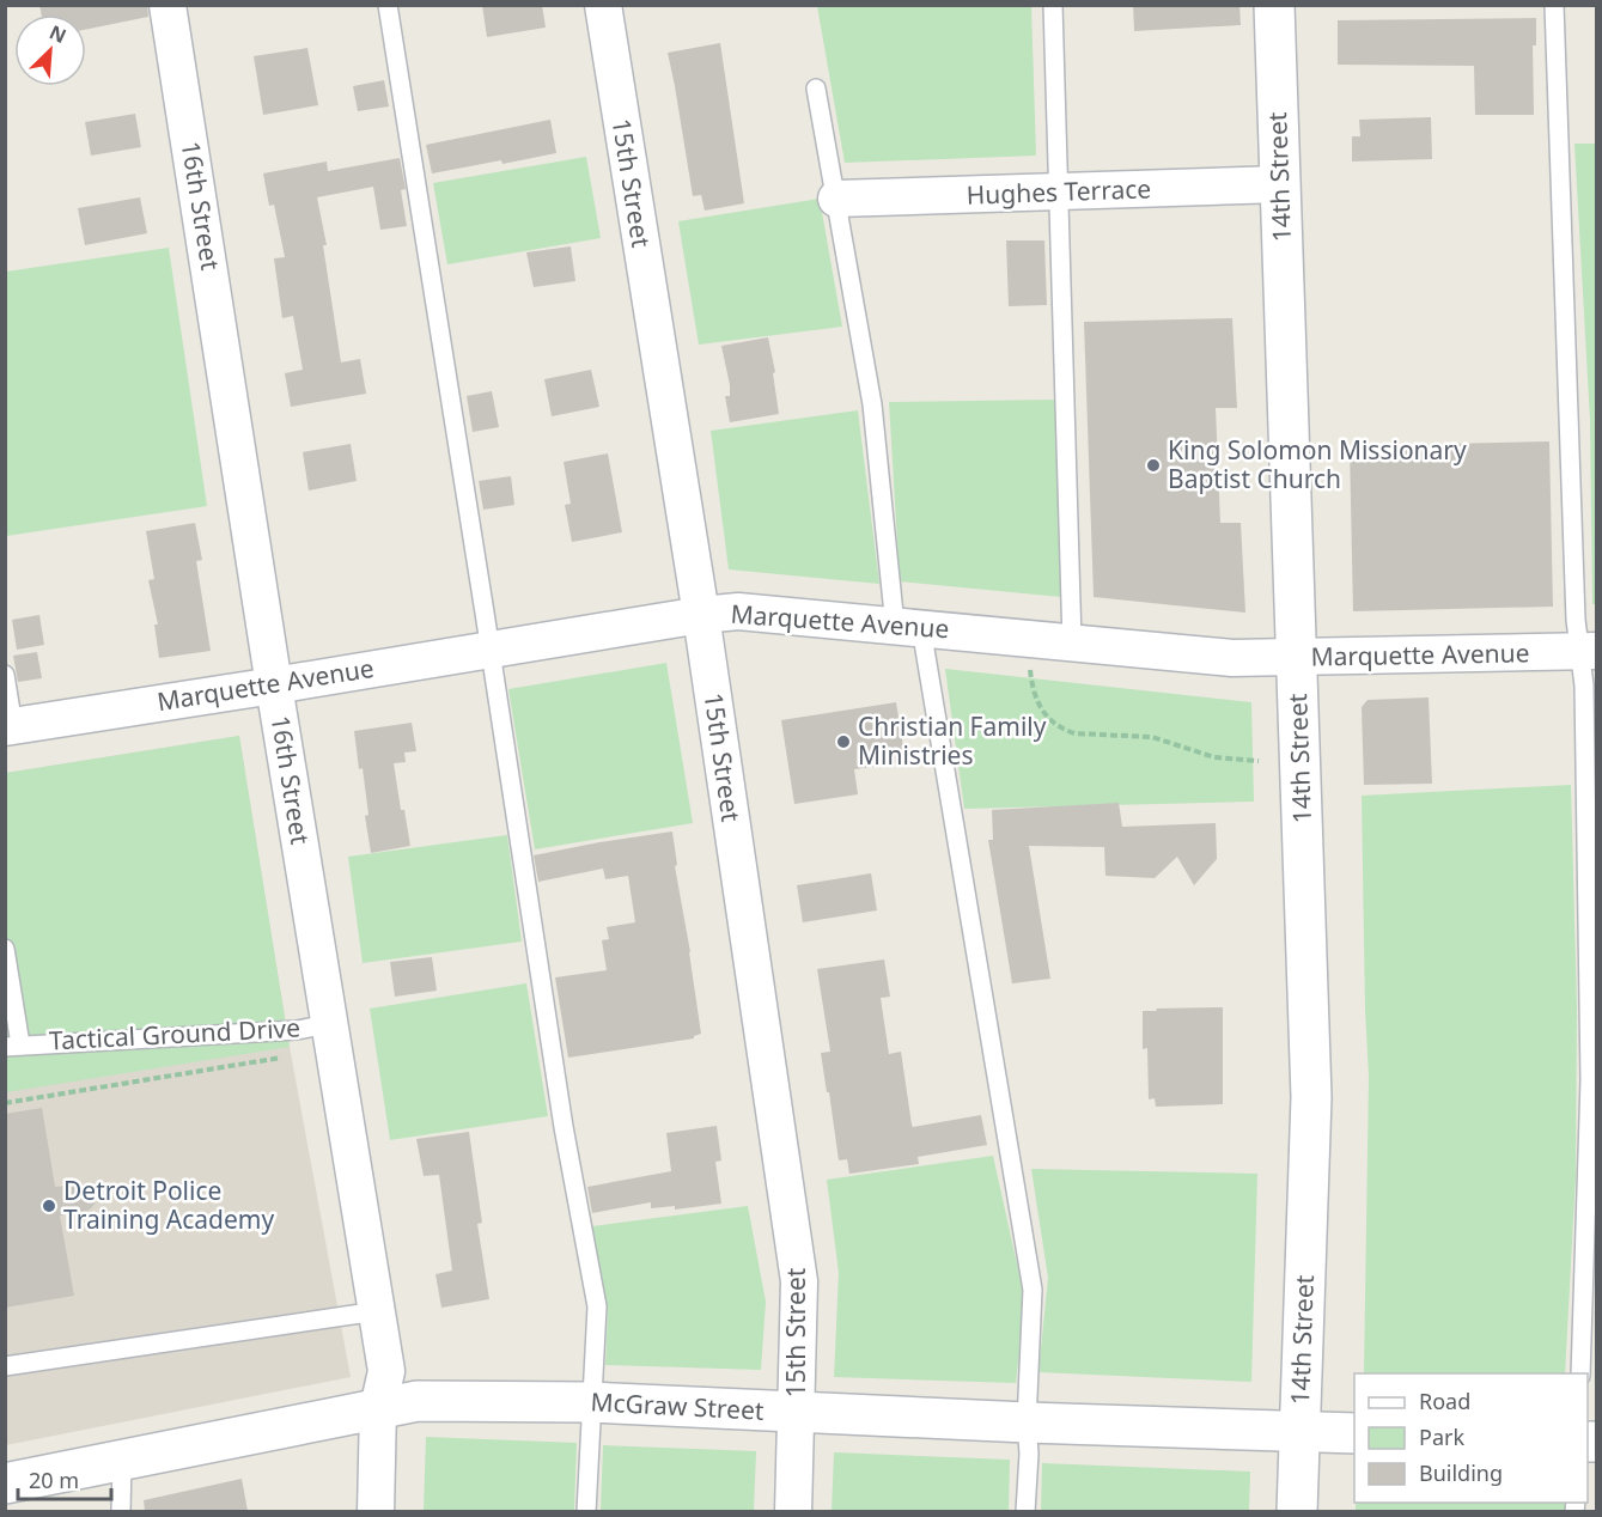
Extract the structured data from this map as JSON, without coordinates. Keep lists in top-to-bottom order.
{
  "streets": {
    "street": [
      "14th Street",
      "15th Street",
      "Hughes Terrace",
      "16th Street",
      "Marquette Avenue",
      "McGraw Street"
    ],
    "lane": ["Tactical Ground Drive"]
  },
  "crossings": [
    ["14th Street", "Hughes Terrace"],
    ["14th Street", "Marquette Avenue"],
    ["14th Street", "McGraw Street"],
    ["15th Street", "Marquette Avenue"],
    ["15th Street", "McGraw Street"],
    ["16th Street", "Marquette Avenue"],
    ["16th Street", "Tactical Ground Drive"],
    ["16th Street", "McGraw Street"]
  ],
  "places": ["King Solomon Missionary Baptist Church", "Christian Family Ministries", "Detroit Police Training Academy"],
  "legend": ["Road", "Park", "Building"],
  "scale_bar": "20 m",
  "north": "top right"
}
